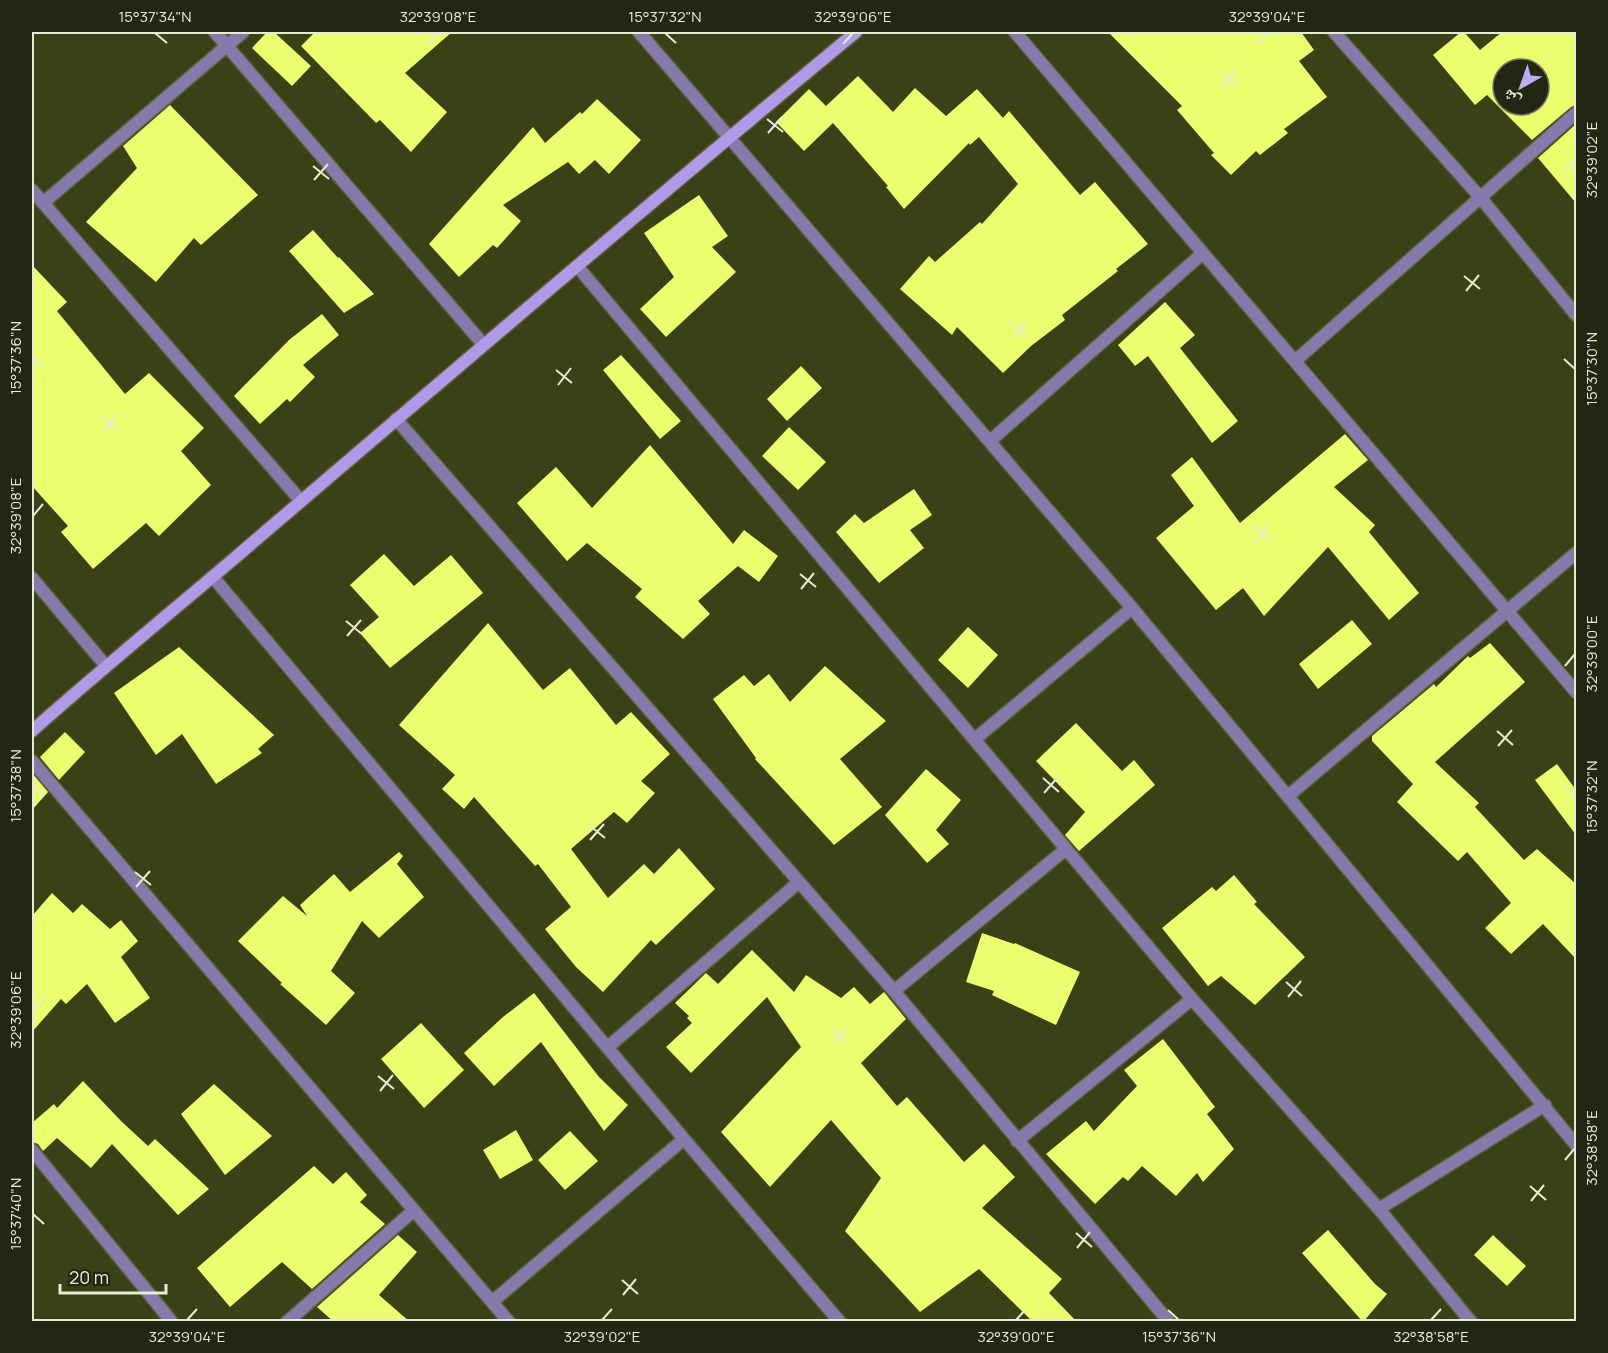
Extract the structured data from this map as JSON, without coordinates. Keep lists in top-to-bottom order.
{
  "scale_bar": "20 m",
  "north": "bottom left",
  "coordinates": [
    "15°37'34\"N",
    "32°39'08\"E",
    "15°37'32\"N",
    "32°39'06\"E",
    "32°39'04\"E",
    "32°39'02\"E",
    "15°37'36\"N",
    "15°37'30\"N",
    "32°39'00\"E",
    "15°37'38\"N",
    "32°38'58\"E",
    "15°37'40\"N"
  ]
}
